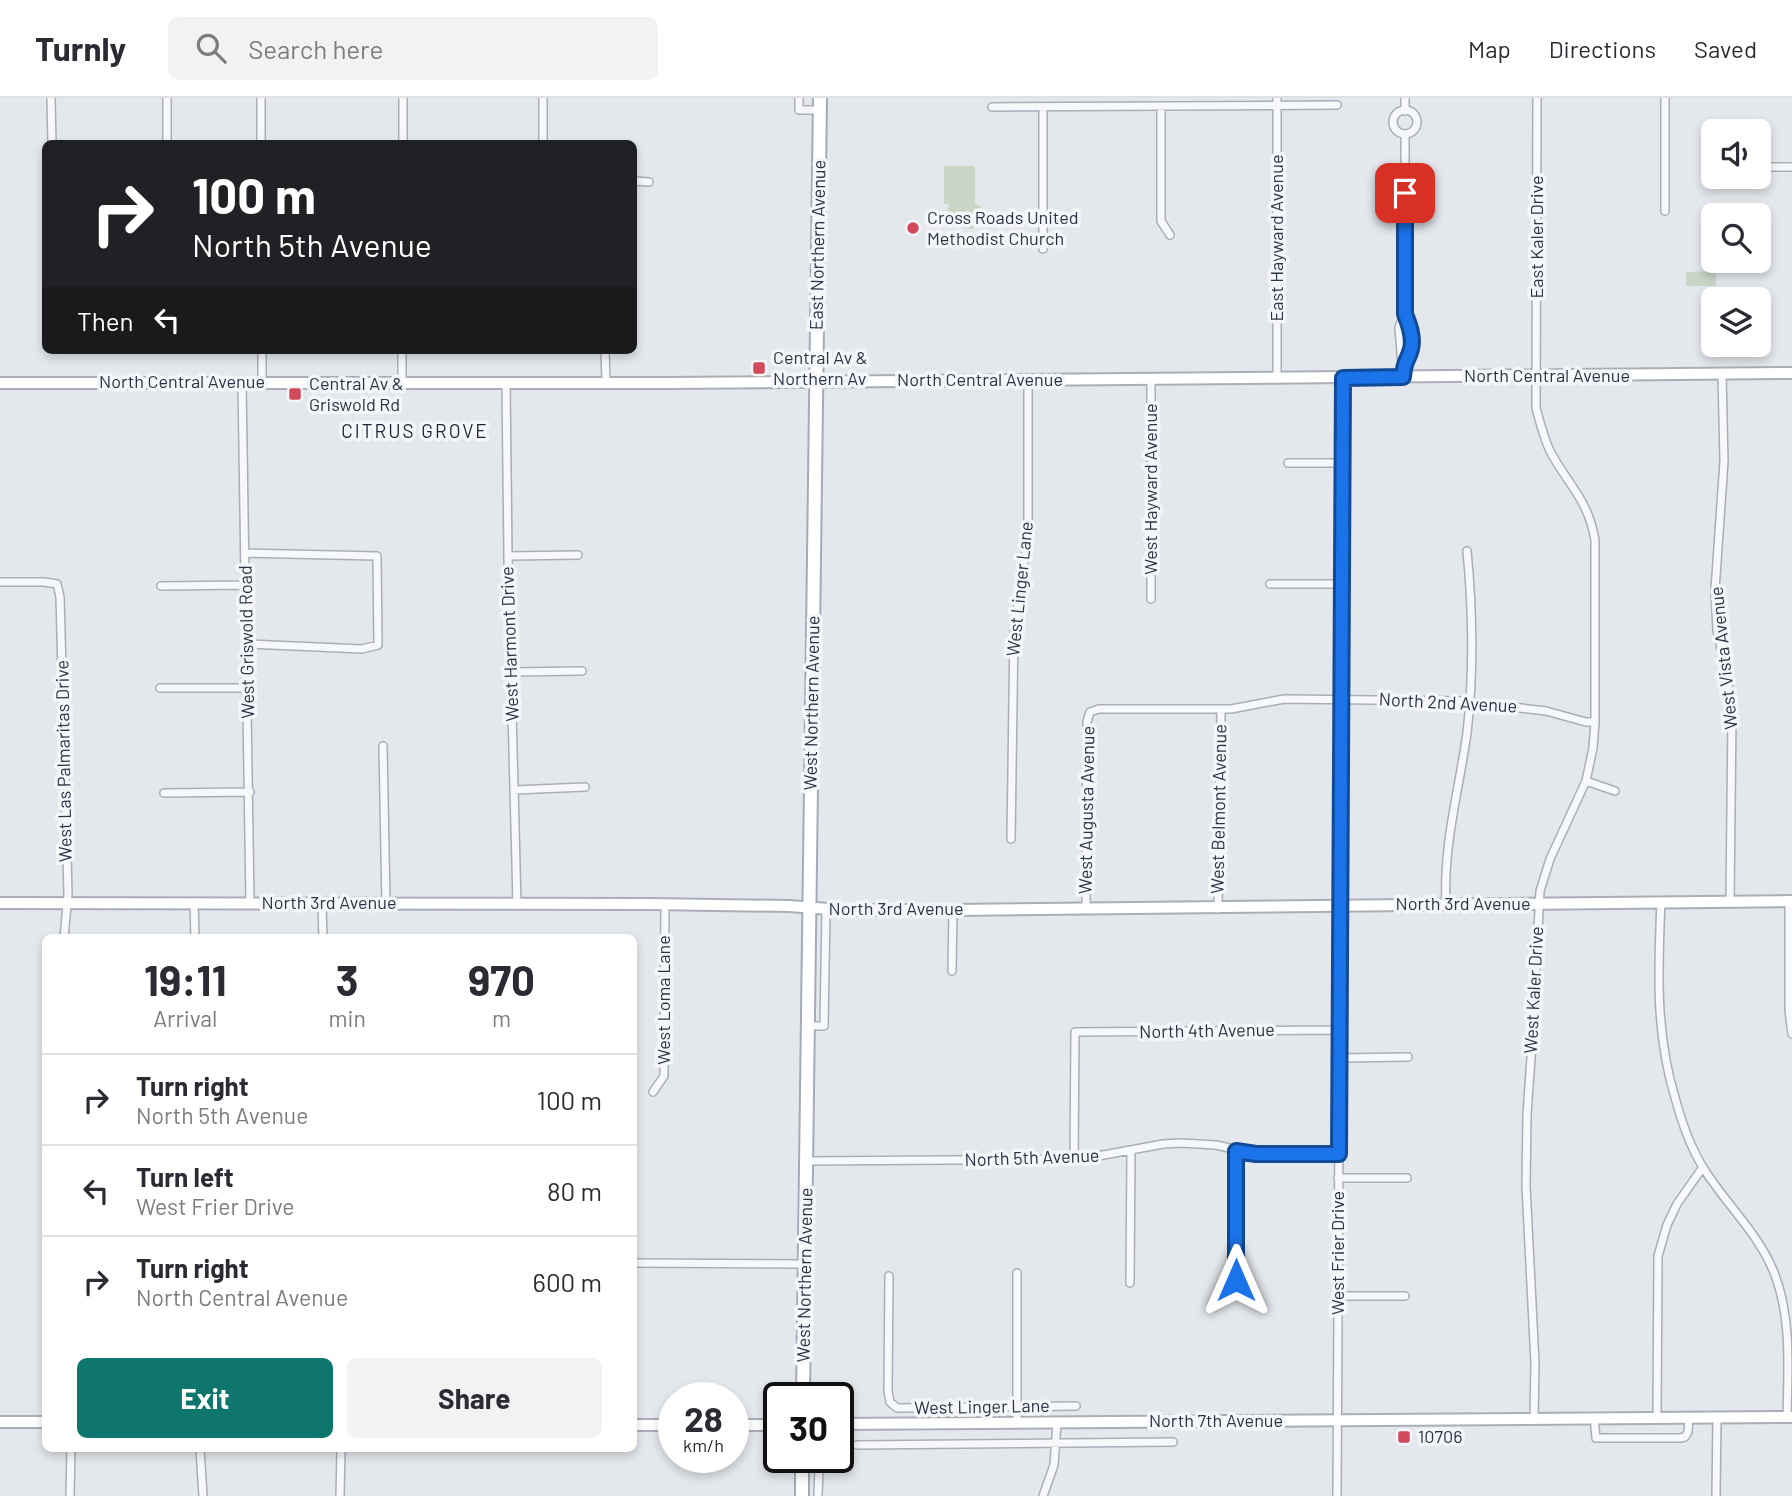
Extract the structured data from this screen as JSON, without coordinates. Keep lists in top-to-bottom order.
{
  "streets": {
    "main road": [
      "East Northern Avenue",
      "North Central Avenue",
      "West Northern Avenue",
      "North 3rd Avenue",
      "North 7th Avenue"
    ],
    "street": [
      "East Kaler Drive",
      "East Hayward Avenue",
      "West Hayward Avenue",
      "West Linger Lane",
      "West Griswold Road",
      "West Harmont Drive",
      "West Vista Avenue",
      "North 2nd Avenue",
      "West Las Palmaritas Drive",
      "West Belmont Avenue",
      "West Augusta Avenue",
      "West Kaler Drive",
      "West Loma Lane",
      "North 4th Avenue",
      "North 5th Avenue",
      "West Frier Drive"
    ]
  },
  "crossings": [
    ["East Kaler Drive", "North Central Avenue"],
    ["East Kaler Drive", "West Kaler Drive"],
    ["East Hayward Avenue", "North Central Avenue"],
    ["East Northern Avenue", "North Central Avenue"],
    ["East Northern Avenue", "West Northern Avenue"],
    ["North Central Avenue", "West Hayward Avenue"],
    ["North Central Avenue", "West Linger Lane"],
    ["North Central Avenue", "West Griswold Road"],
    ["North Central Avenue", "West Harmont Drive"],
    ["North Central Avenue", "West Vista Avenue"],
    ["North Central Avenue", "West Northern Avenue"],
    ["North Central Avenue", "West Kaler Drive"],
    ["North Central Avenue", "West Frier Drive"],
    ["West Griswold Road", "North 3rd Avenue"],
    ["West Harmont Drive", "North 3rd Avenue"],
    ["West Vista Avenue", "North 3rd Avenue"],
    ["West Northern Avenue", "North 3rd Avenue"],
    ["West Northern Avenue", "North 5th Avenue"],
    ["North 2nd Avenue", "West Belmont Avenue"],
    ["North 2nd Avenue", "West Augusta Avenue"],
    ["North 2nd Avenue", "West Kaler Drive"],
    ["North 2nd Avenue", "West Frier Drive"],
    ["West Las Palmaritas Drive", "North 3rd Avenue"],
    ["West Belmont Avenue", "North 3rd Avenue"],
    ["West Augusta Avenue", "North 3rd Avenue"],
    ["North 3rd Avenue", "West Kaler Drive"],
    ["North 3rd Avenue", "West Loma Lane"],
    ["North 3rd Avenue", "West Frier Drive"],
    ["West Kaler Drive", "North 7th Avenue"],
    ["North 4th Avenue", "North 5th Avenue"],
    ["North 4th Avenue", "West Frier Drive"],
    ["North 5th Avenue", "West Frier Drive"],
    ["West Frier Drive", "North 7th Avenue"]
  ],
  "districts": ["CITRUS GROVE"],
  "places": {
    "other": ["Cross Roads United Methodist Church"],
    "transit": ["Central Av & Northern Av", "Central Av & Griswold Rd", "10706"]
  },
  "page": {
    "header": "Turnly",
    "search": "Search here",
    "nav": ["Map", "Directions", "Saved"],
    "turn": ["100 m", "North 5th Avenue"],
    "then": "Then",
    "eta": [
      "19:11",
      "Arrival",
      "3",
      "min",
      "970",
      "m"
    ],
    "list": [
      {
        "name": "Turn right",
        "note": "North 5th Avenue",
        "value": "100 m"
      },
      {
        "name": "Turn left",
        "note": "West Frier Drive",
        "value": "80 m"
      },
      {
        "name": "Turn right",
        "note": "North Central Avenue",
        "value": "600 m"
      }
    ],
    "buttons": ["Exit", "Share"],
    "speed": "28 km/h",
    "limit": "30"
  }
}
